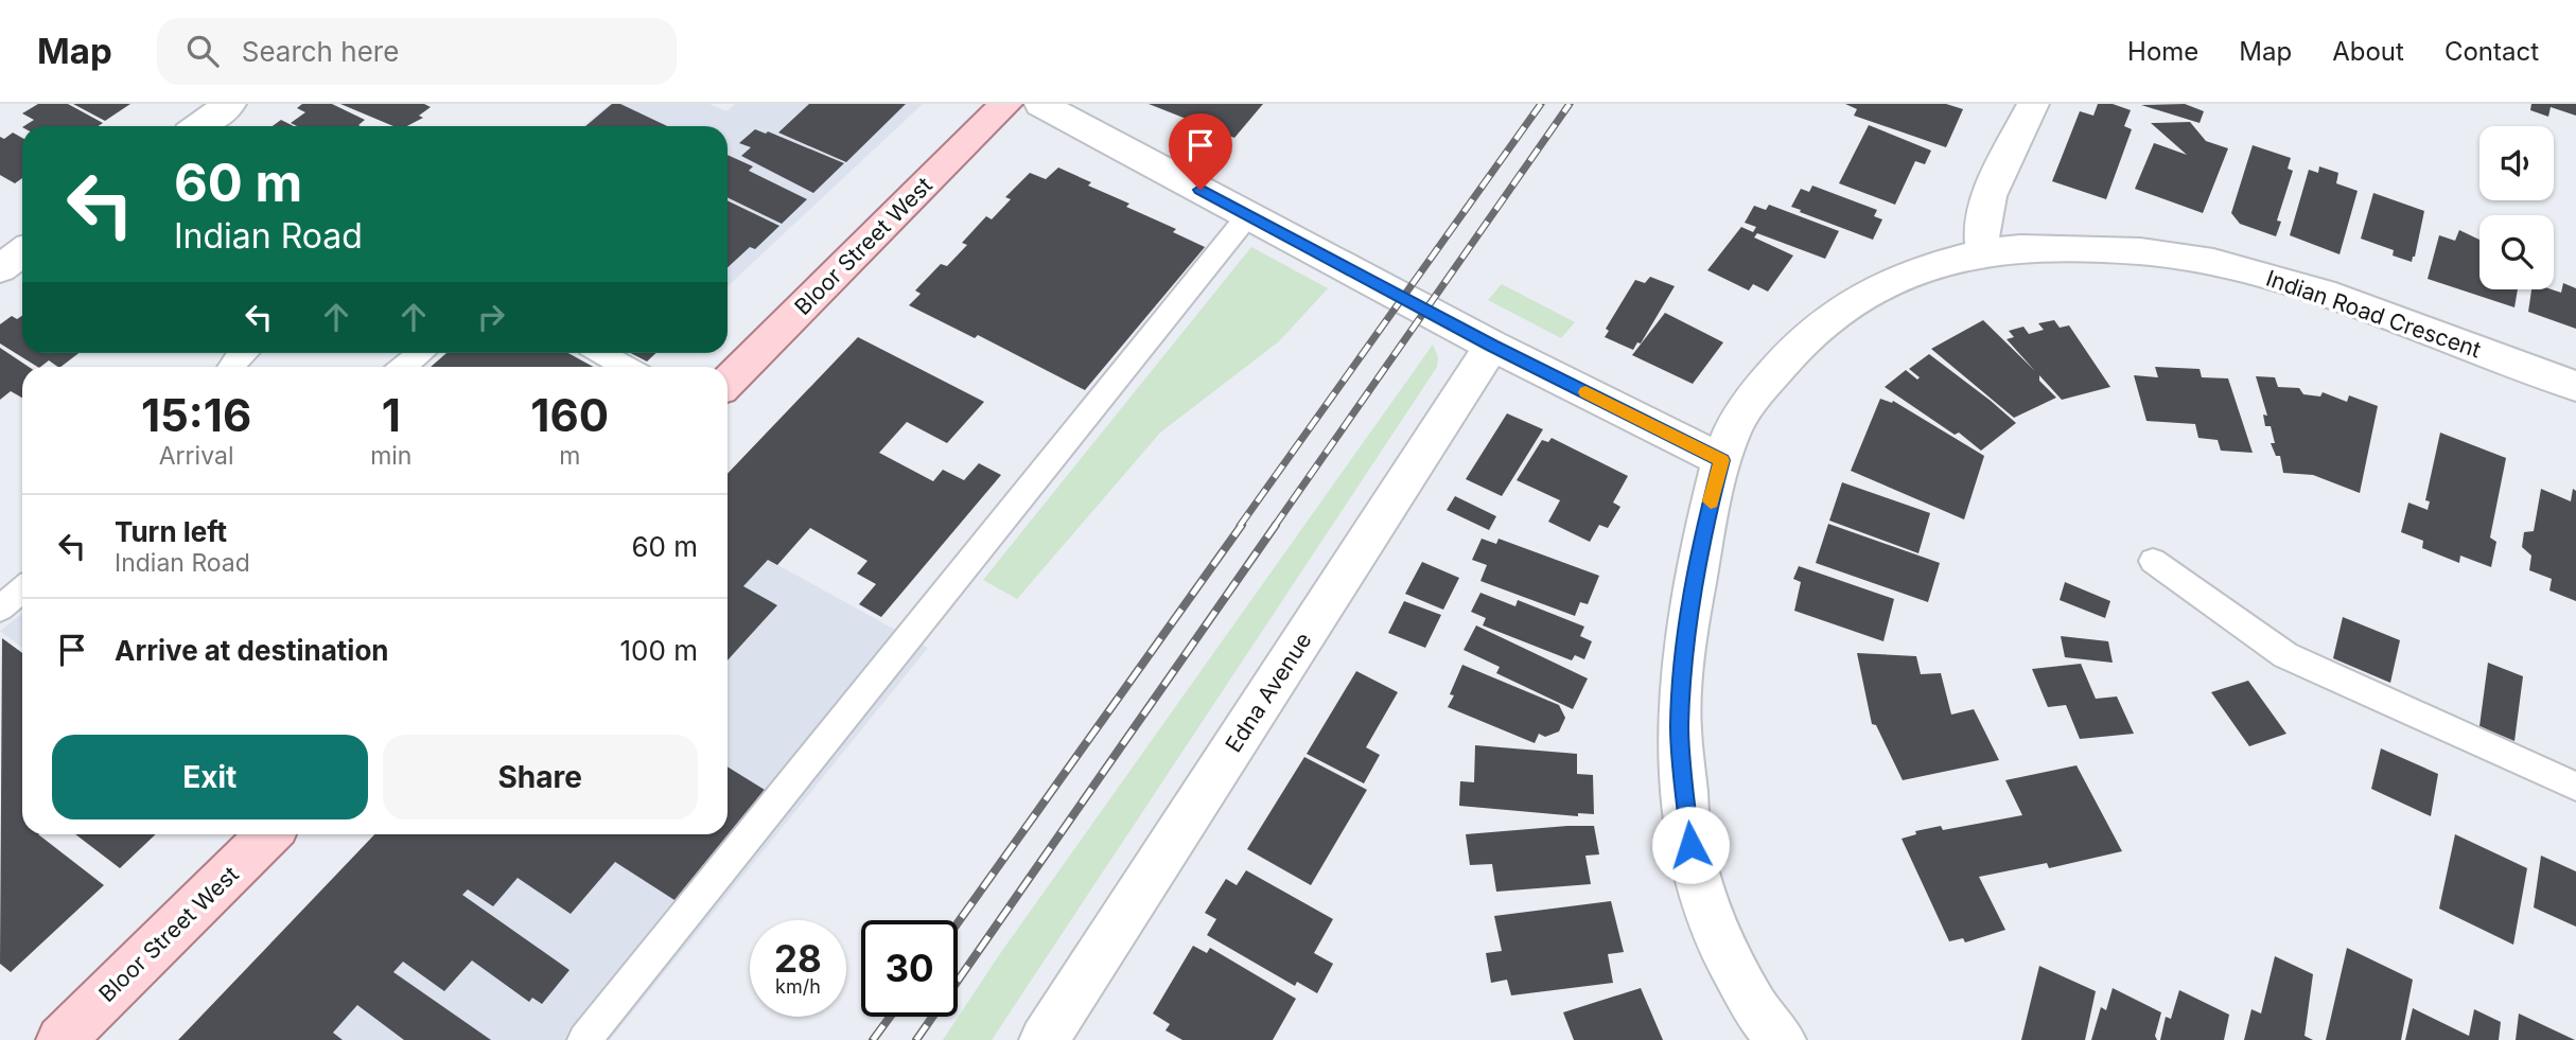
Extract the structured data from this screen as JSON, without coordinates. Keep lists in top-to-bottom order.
{
  "streets": {
    "main road": ["Bloor Street West"],
    "street": ["Indian Road Crescent", "Edna Avenue"]
  },
  "page": {
    "header": "Map",
    "search": "Search here",
    "nav": [
      "Home",
      "Map",
      "About",
      "Contact"
    ],
    "turn": ["60 m", "Indian Road"],
    "eta": [
      "15:16",
      "Arrival",
      "1",
      "min",
      "160",
      "m"
    ],
    "list": [
      {
        "name": "Turn left",
        "note": "Indian Road",
        "value": "60 m"
      },
      {
        "name": "Arrive at destination",
        "value": "100 m"
      }
    ],
    "buttons": ["Exit", "Share"],
    "speed": "28 km/h",
    "limit": "30"
  }
}
